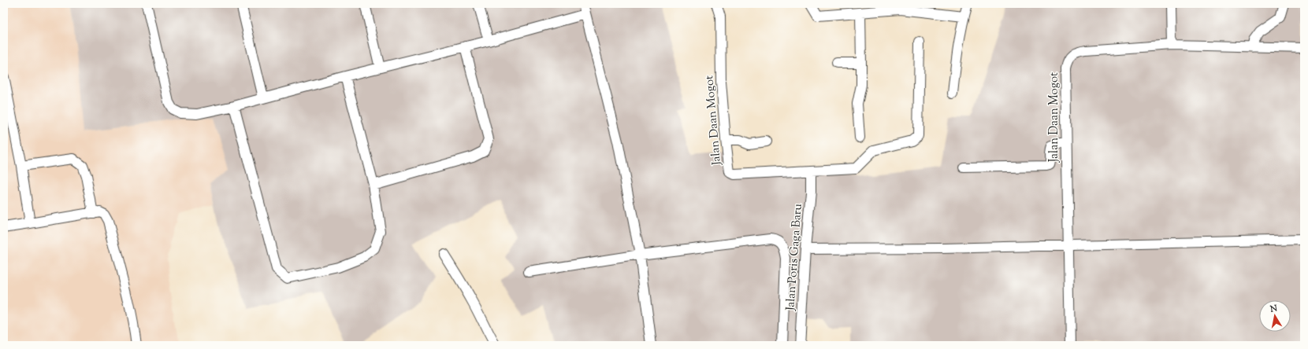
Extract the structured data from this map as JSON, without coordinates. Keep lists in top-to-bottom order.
{
  "streets": {
    "street": ["Jalan Daan Mogot", "Jalan Poris Gaga Baru"]
  },
  "crossings": [
    ["Jalan Daan Mogot", "Jalan Poris Gaga Baru"]
  ],
  "north": "top"
}
